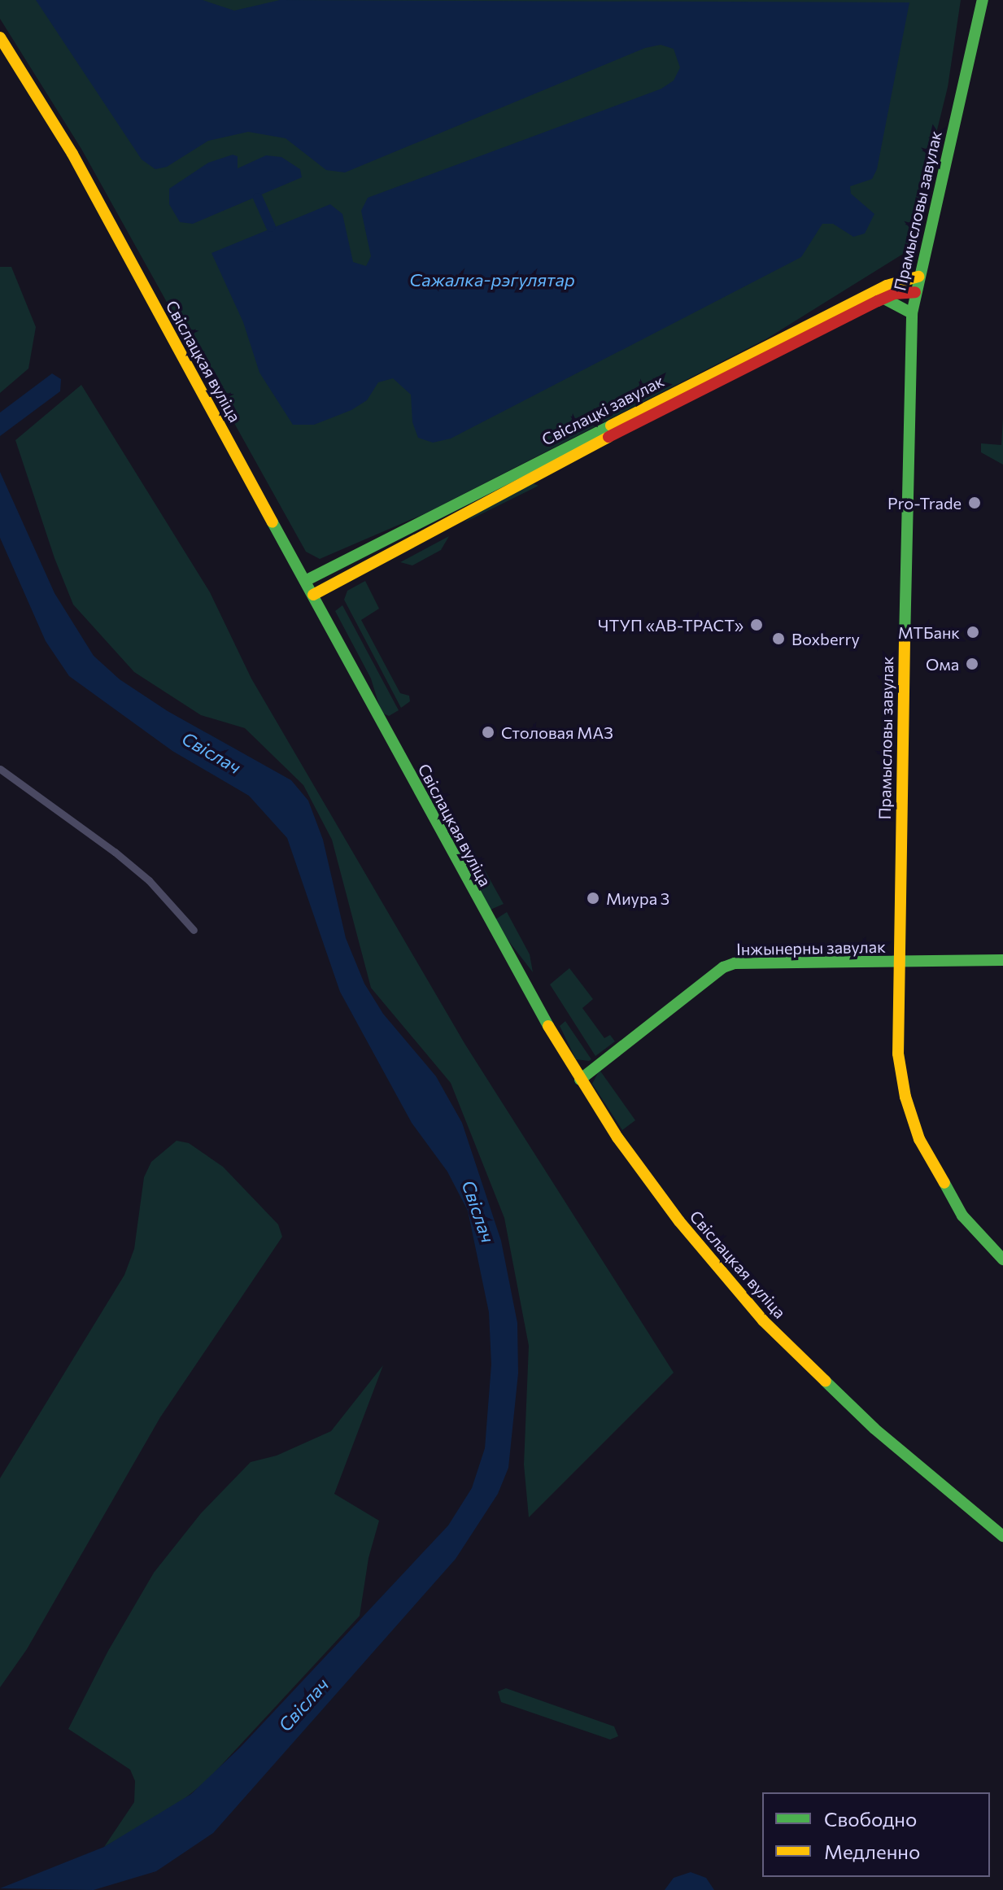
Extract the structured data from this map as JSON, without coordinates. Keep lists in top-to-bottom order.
{
  "streets": {
    "street": [
      "Прамысловы завулак",
      "Свіслацкая вуліца",
      "Свіслацкі завулак",
      "Інжынерны завулак"
    ]
  },
  "crossings": [
    ["Прамысловы завулак", "Свіслацкі завулак"],
    ["Прамысловы завулак", "Інжынерны завулак"],
    ["Свіслацкая вуліца", "Свіслацкі завулак"],
    ["Свіслацкая вуліца", "Інжынерны завулак"]
  ],
  "water": ["Сажалка-рэгулятар", "Свіслач"],
  "places": [
    "Pro-Trade",
    "ЧТУП «АВ-ТРАСТ»",
    "МТБанк",
    "Boxberry",
    "Ома",
    "Столовая МАЗ",
    "Миура 3"
  ],
  "legend": ["Свободно", "Медленно"]
}
